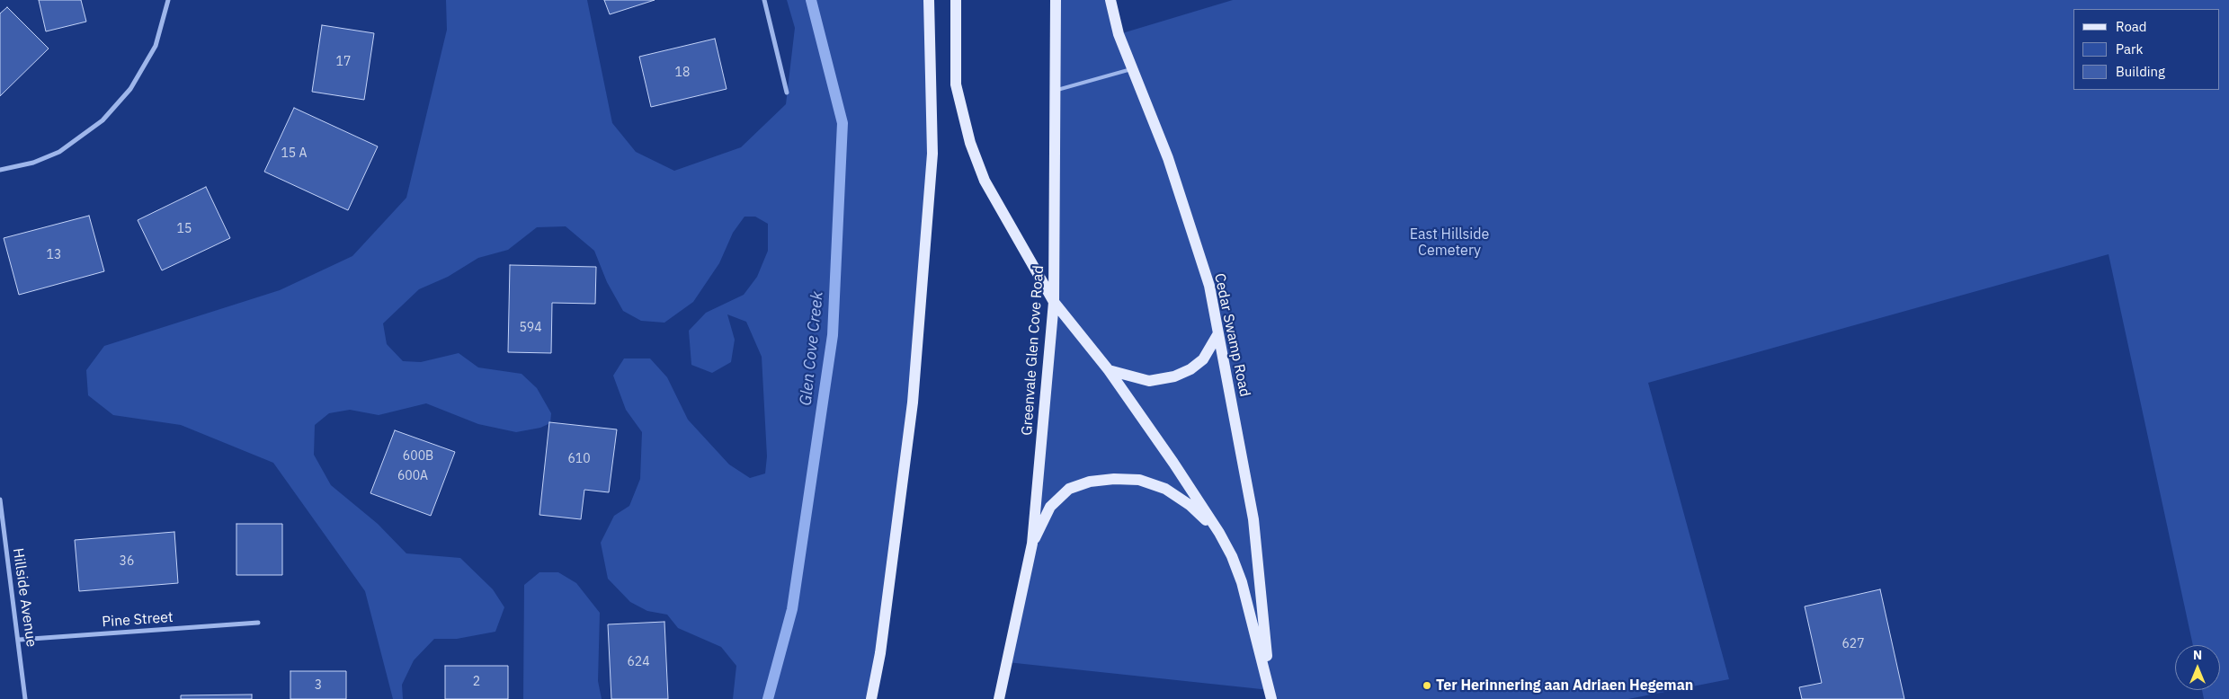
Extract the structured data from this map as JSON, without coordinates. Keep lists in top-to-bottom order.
{
  "streets": {
    "main road": ["Cedar Swamp Road", "Greenvale Glen Cove Road"],
    "street": ["Hillside Avenue", "Pine Street"]
  },
  "crossings": [
    ["Cedar Swamp Road", "Greenvale Glen Cove Road"],
    ["Hillside Avenue", "Pine Street"]
  ],
  "water": ["Glen Cove Creek"],
  "parks": ["East Hillside Cemetery"],
  "places": ["Ter Herinnering aan Adriaen Hegeman"],
  "house_numbers": [
    "17",
    "18",
    "15 A",
    "15",
    "13",
    "594",
    "600B",
    "610",
    "600A",
    "36",
    "627",
    "624",
    "2",
    "3"
  ],
  "legend": ["Road", "Park", "Building"],
  "north": "top"
}
